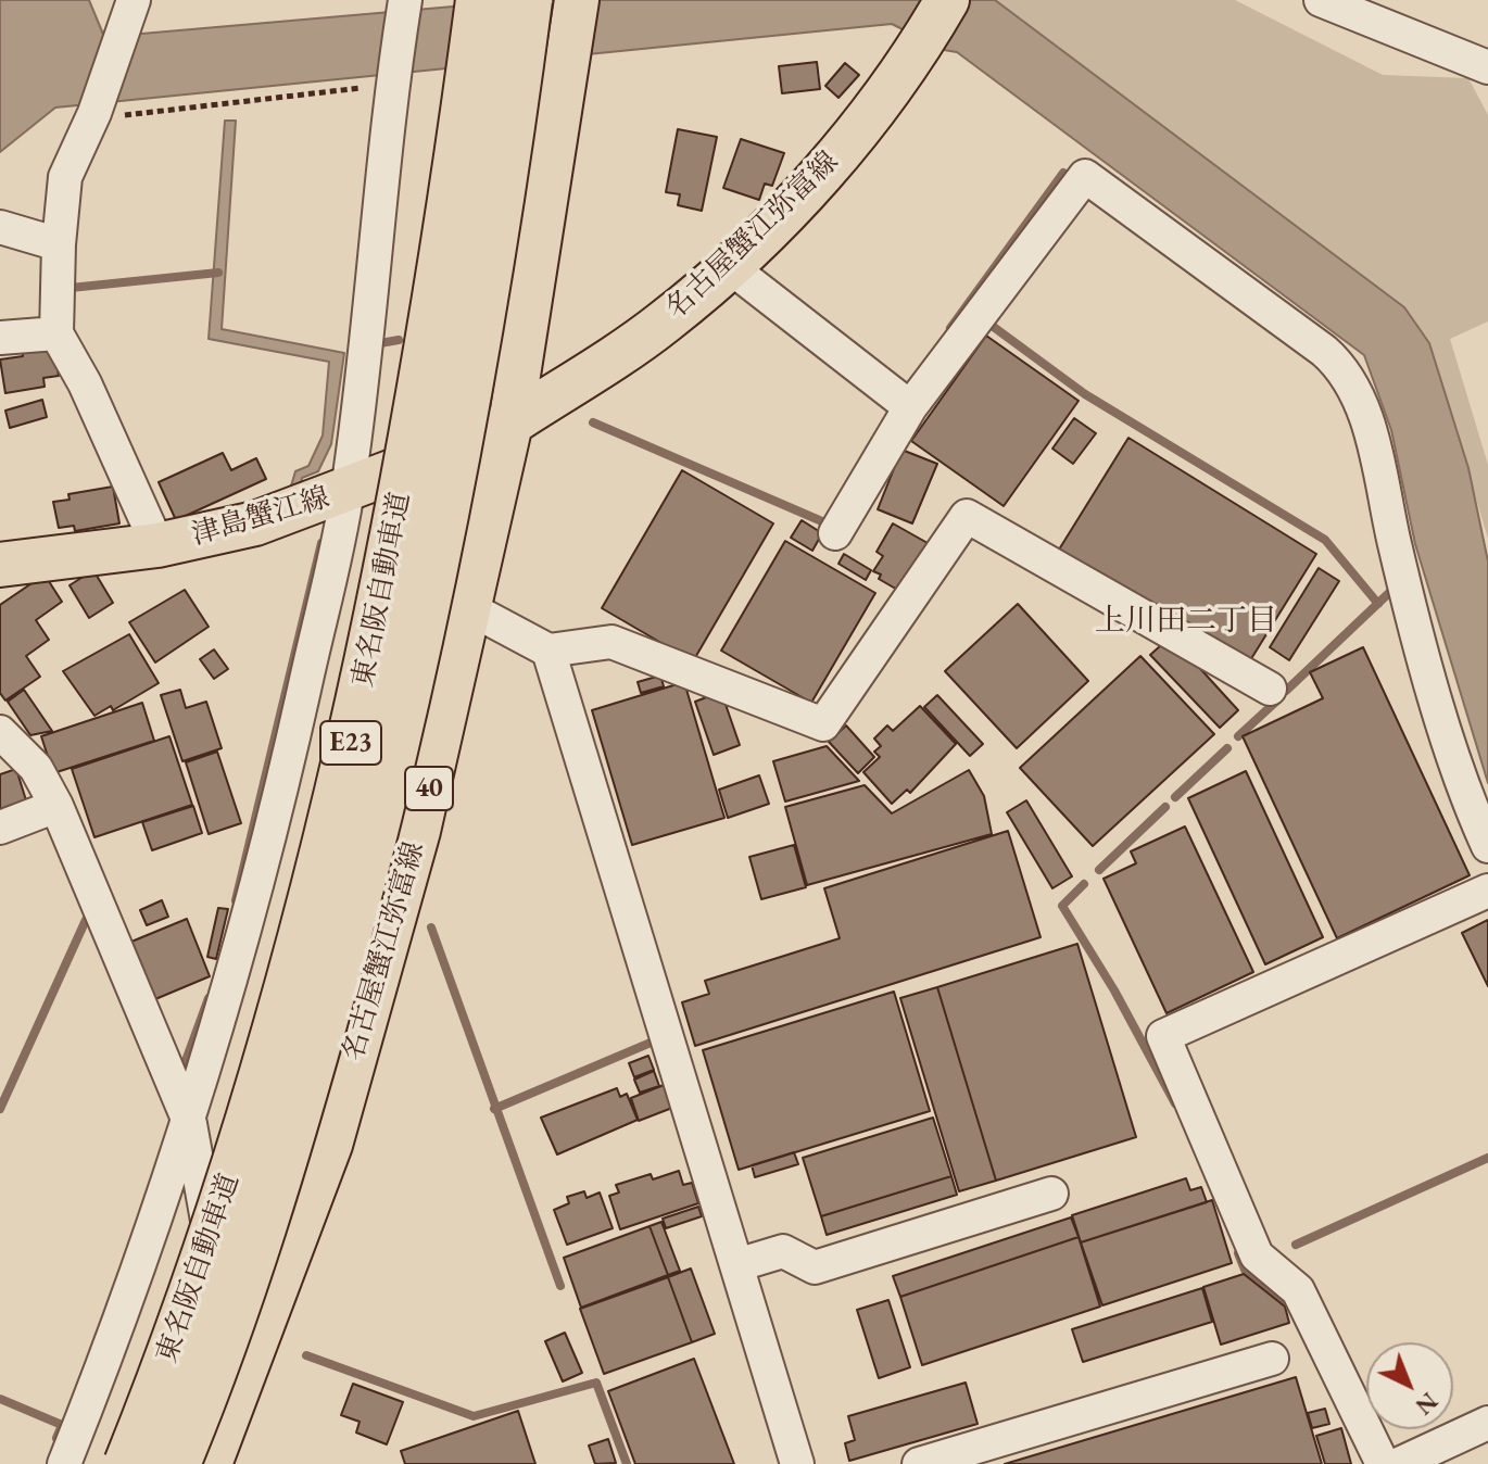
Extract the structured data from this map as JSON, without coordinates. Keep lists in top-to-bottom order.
{
  "streets": {
    "highway": ["東名阪自動車道", "E23"],
    "main road": ["名古屋蟹江弥富線", "津島蟹江線", "40"]
  },
  "crossings": [
    ["名古屋蟹江弥富線", "津島蟹江線"]
  ],
  "districts": ["上川田二丁目"],
  "north": "bottom right"
}
